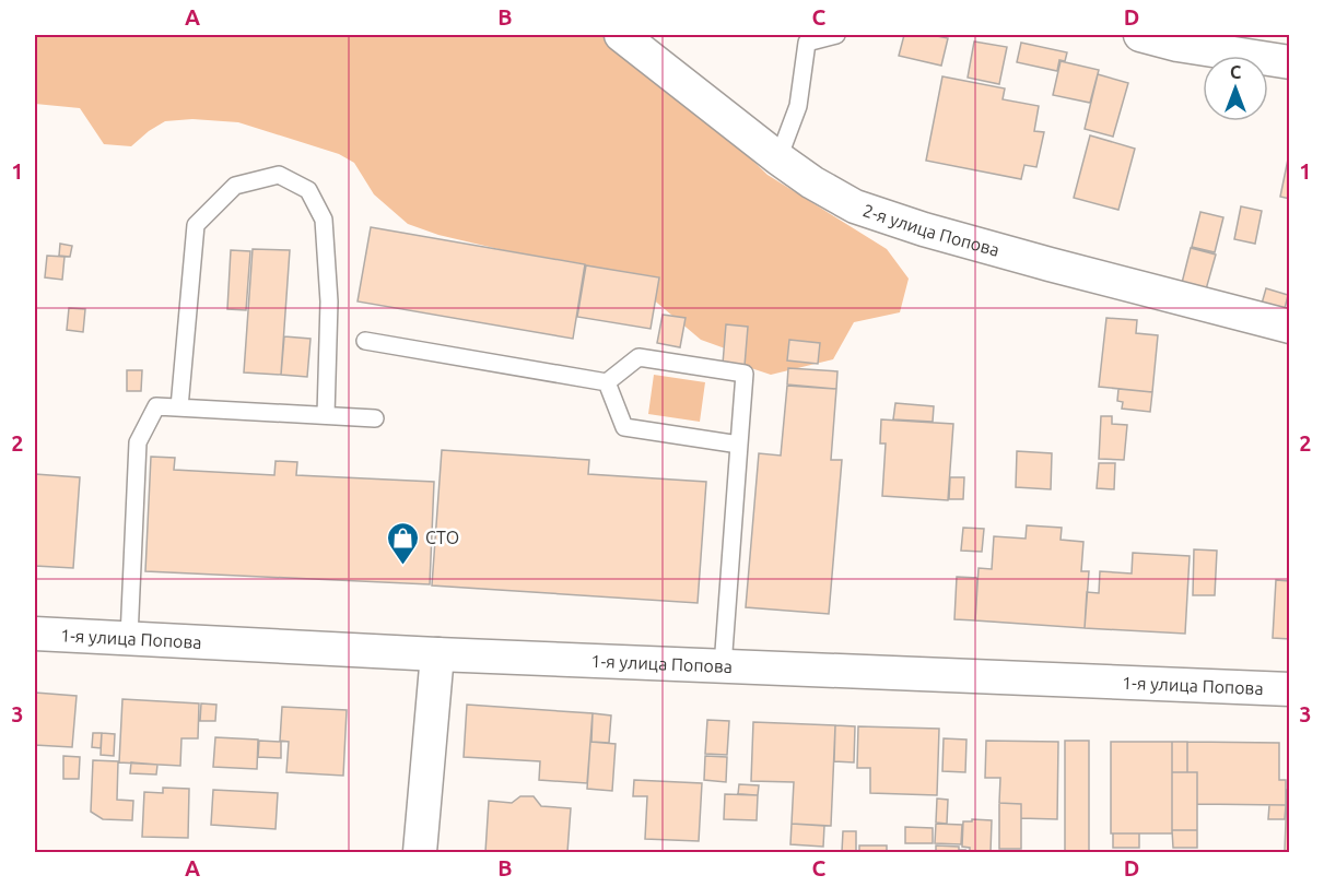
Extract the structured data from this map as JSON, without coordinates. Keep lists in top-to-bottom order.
{
  "streets": {
    "street": ["2-я улица Попова", "1-я улица Попова"]
  },
  "places": {
    "shop": ["СТО"]
  },
  "north": "top",
  "grid": {
    "columns": [
      "A",
      "B",
      "C",
      "D"
    ],
    "rows": ["1", "2", "3"]
  }
}
